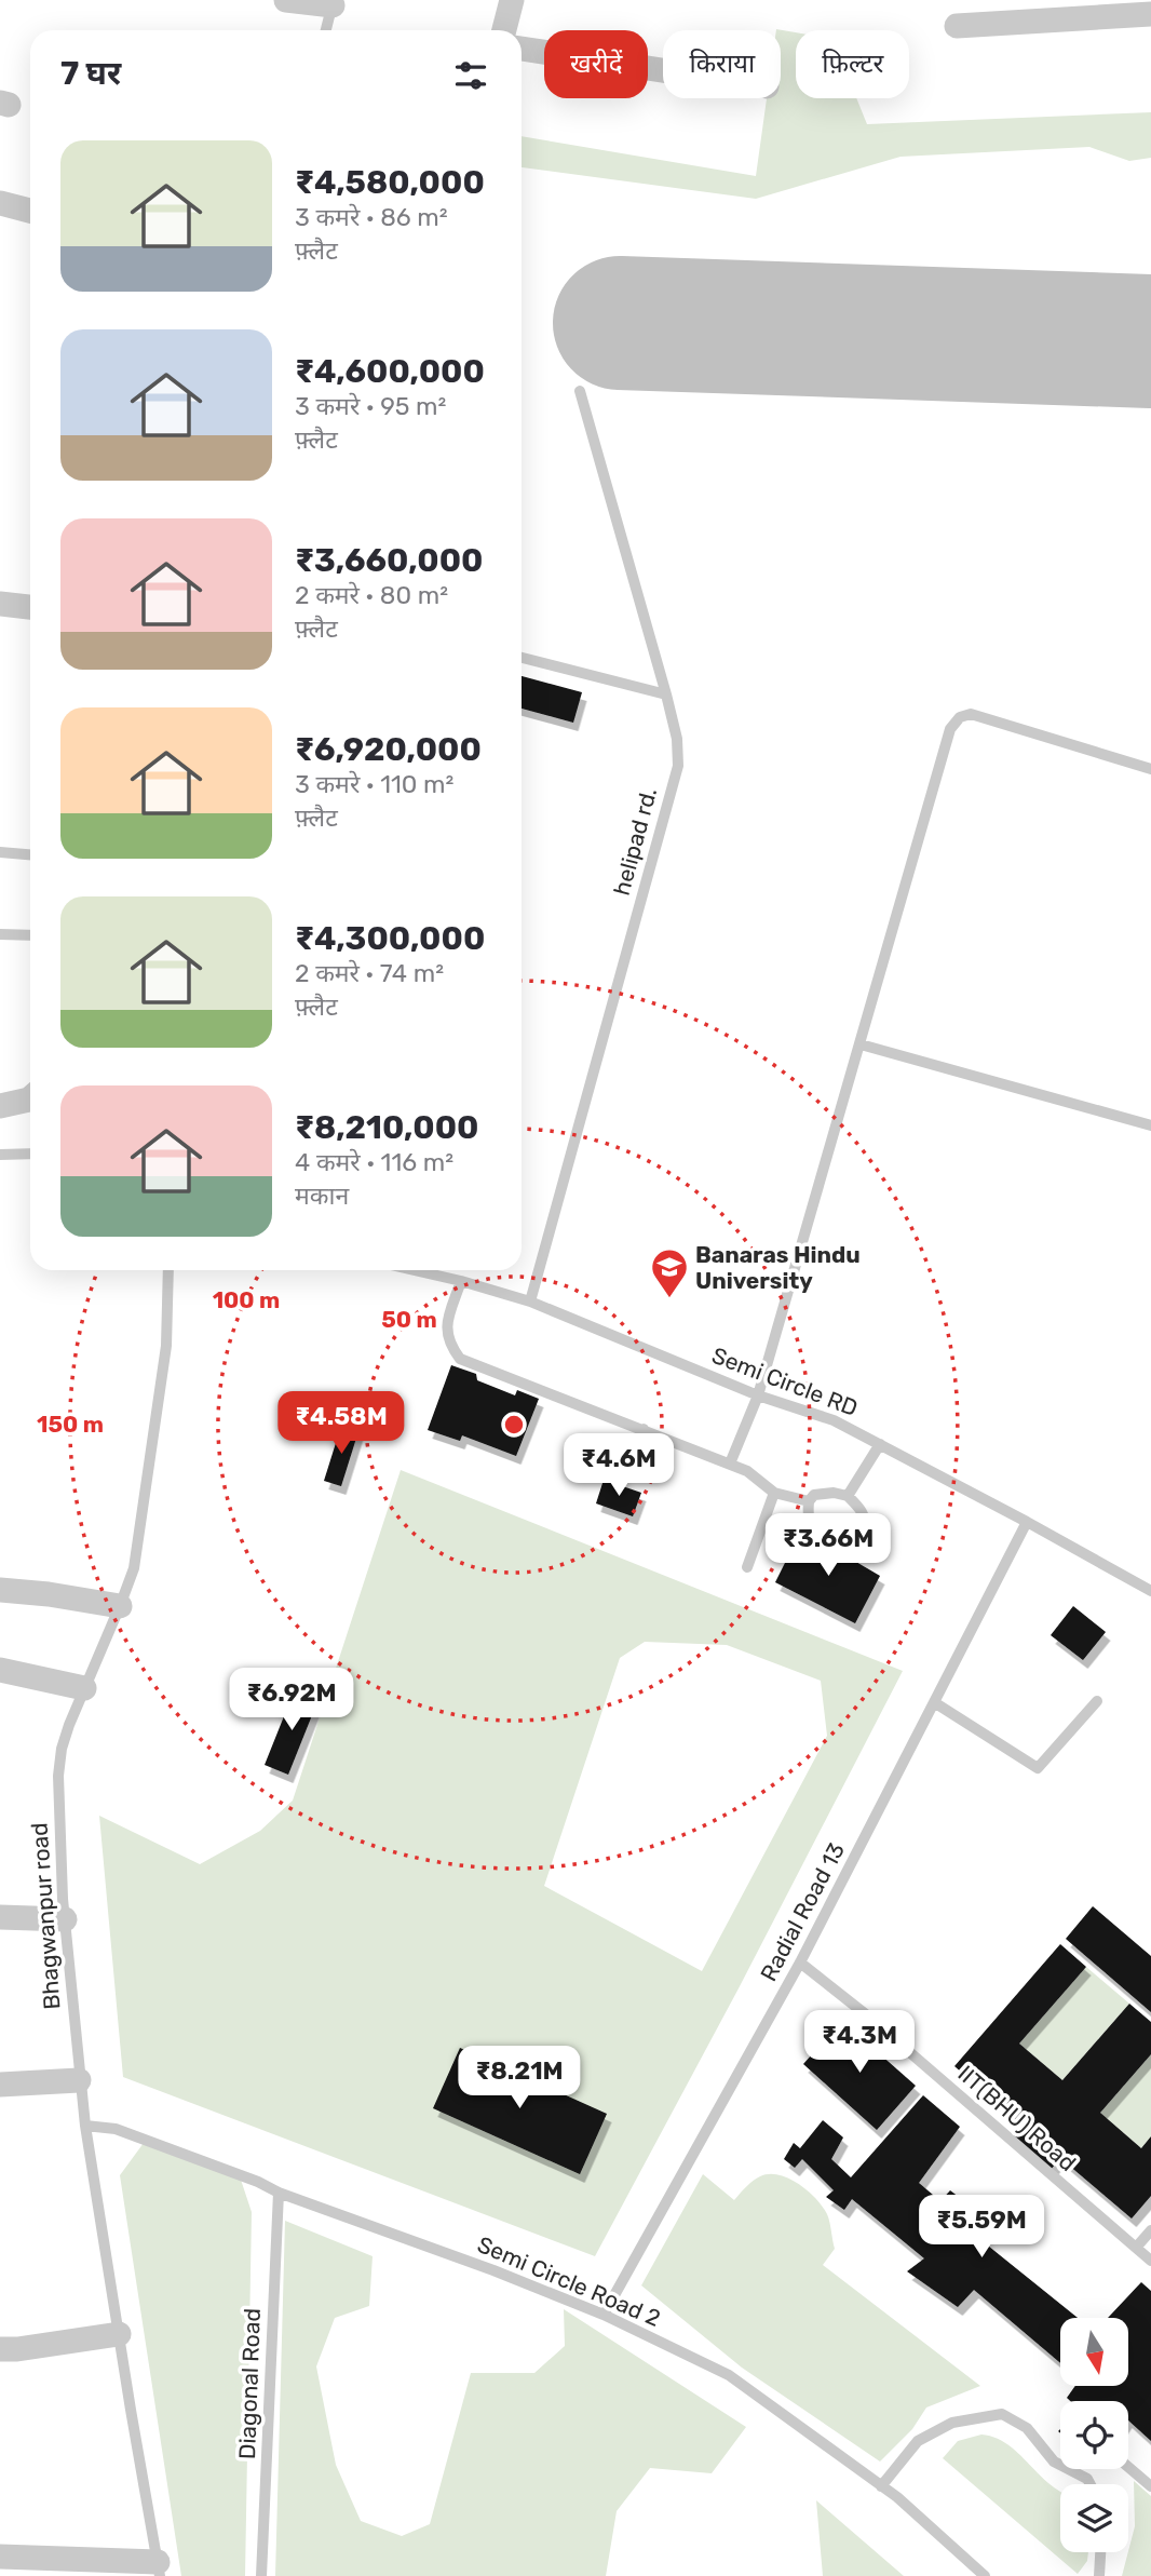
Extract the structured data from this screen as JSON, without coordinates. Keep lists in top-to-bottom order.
{
  "streets": {
    "lane": [
      "helipad rd.",
      "Semi Circle RD",
      "Radial Road 13",
      "Bhagwanpur road",
      "IIT(BHU) Road",
      "Semi Circle Road 2",
      "Diagonal Road"
    ]
  },
  "crossings": [
    ["helipad rd.", "Semi Circle RD"],
    ["Semi Circle RD", "Radial Road 13"],
    ["Radial Road 13", "IIT(BHU) Road"],
    ["Radial Road 13", "Semi Circle Road 2"],
    ["Bhagwanpur road", "Semi Circle Road 2"],
    ["Semi Circle Road 2", "Diagonal Road"]
  ],
  "places": {
    "school or university": ["Banaras Hindu University"]
  },
  "north": "bottom",
  "page": {
    "chip": ["खरीदें", "किराया", "फ़िल्टर"],
    "heading": "7 घर",
    "list": [
      {
        "name": "₹4,580,000",
        "note": "3 कमरे · 86 m² · फ़्लैट"
      },
      {
        "name": "₹4,600,000",
        "note": "3 कमरे · 95 m² · फ़्लैट"
      },
      {
        "name": "₹3,660,000",
        "note": "2 कमरे · 80 m² · फ़्लैट"
      },
      {
        "name": "₹6,920,000",
        "note": "3 कमरे · 110 m² · फ़्लैट"
      },
      {
        "name": "₹4,300,000",
        "note": "2 कमरे · 74 m² · फ़्लैट"
      },
      {
        "name": "₹8,210,000",
        "note": "4 कमरे · 116 m² · मकान"
      }
    ],
    "price": [
      "₹4.58M",
      "₹4.6M",
      "₹3.66M",
      "₹6.92M",
      "₹4.3M",
      "₹8.21M",
      "₹5.59M"
    ]
  },
  "rings": ["100 m", "50 m", "150 m"]
}
